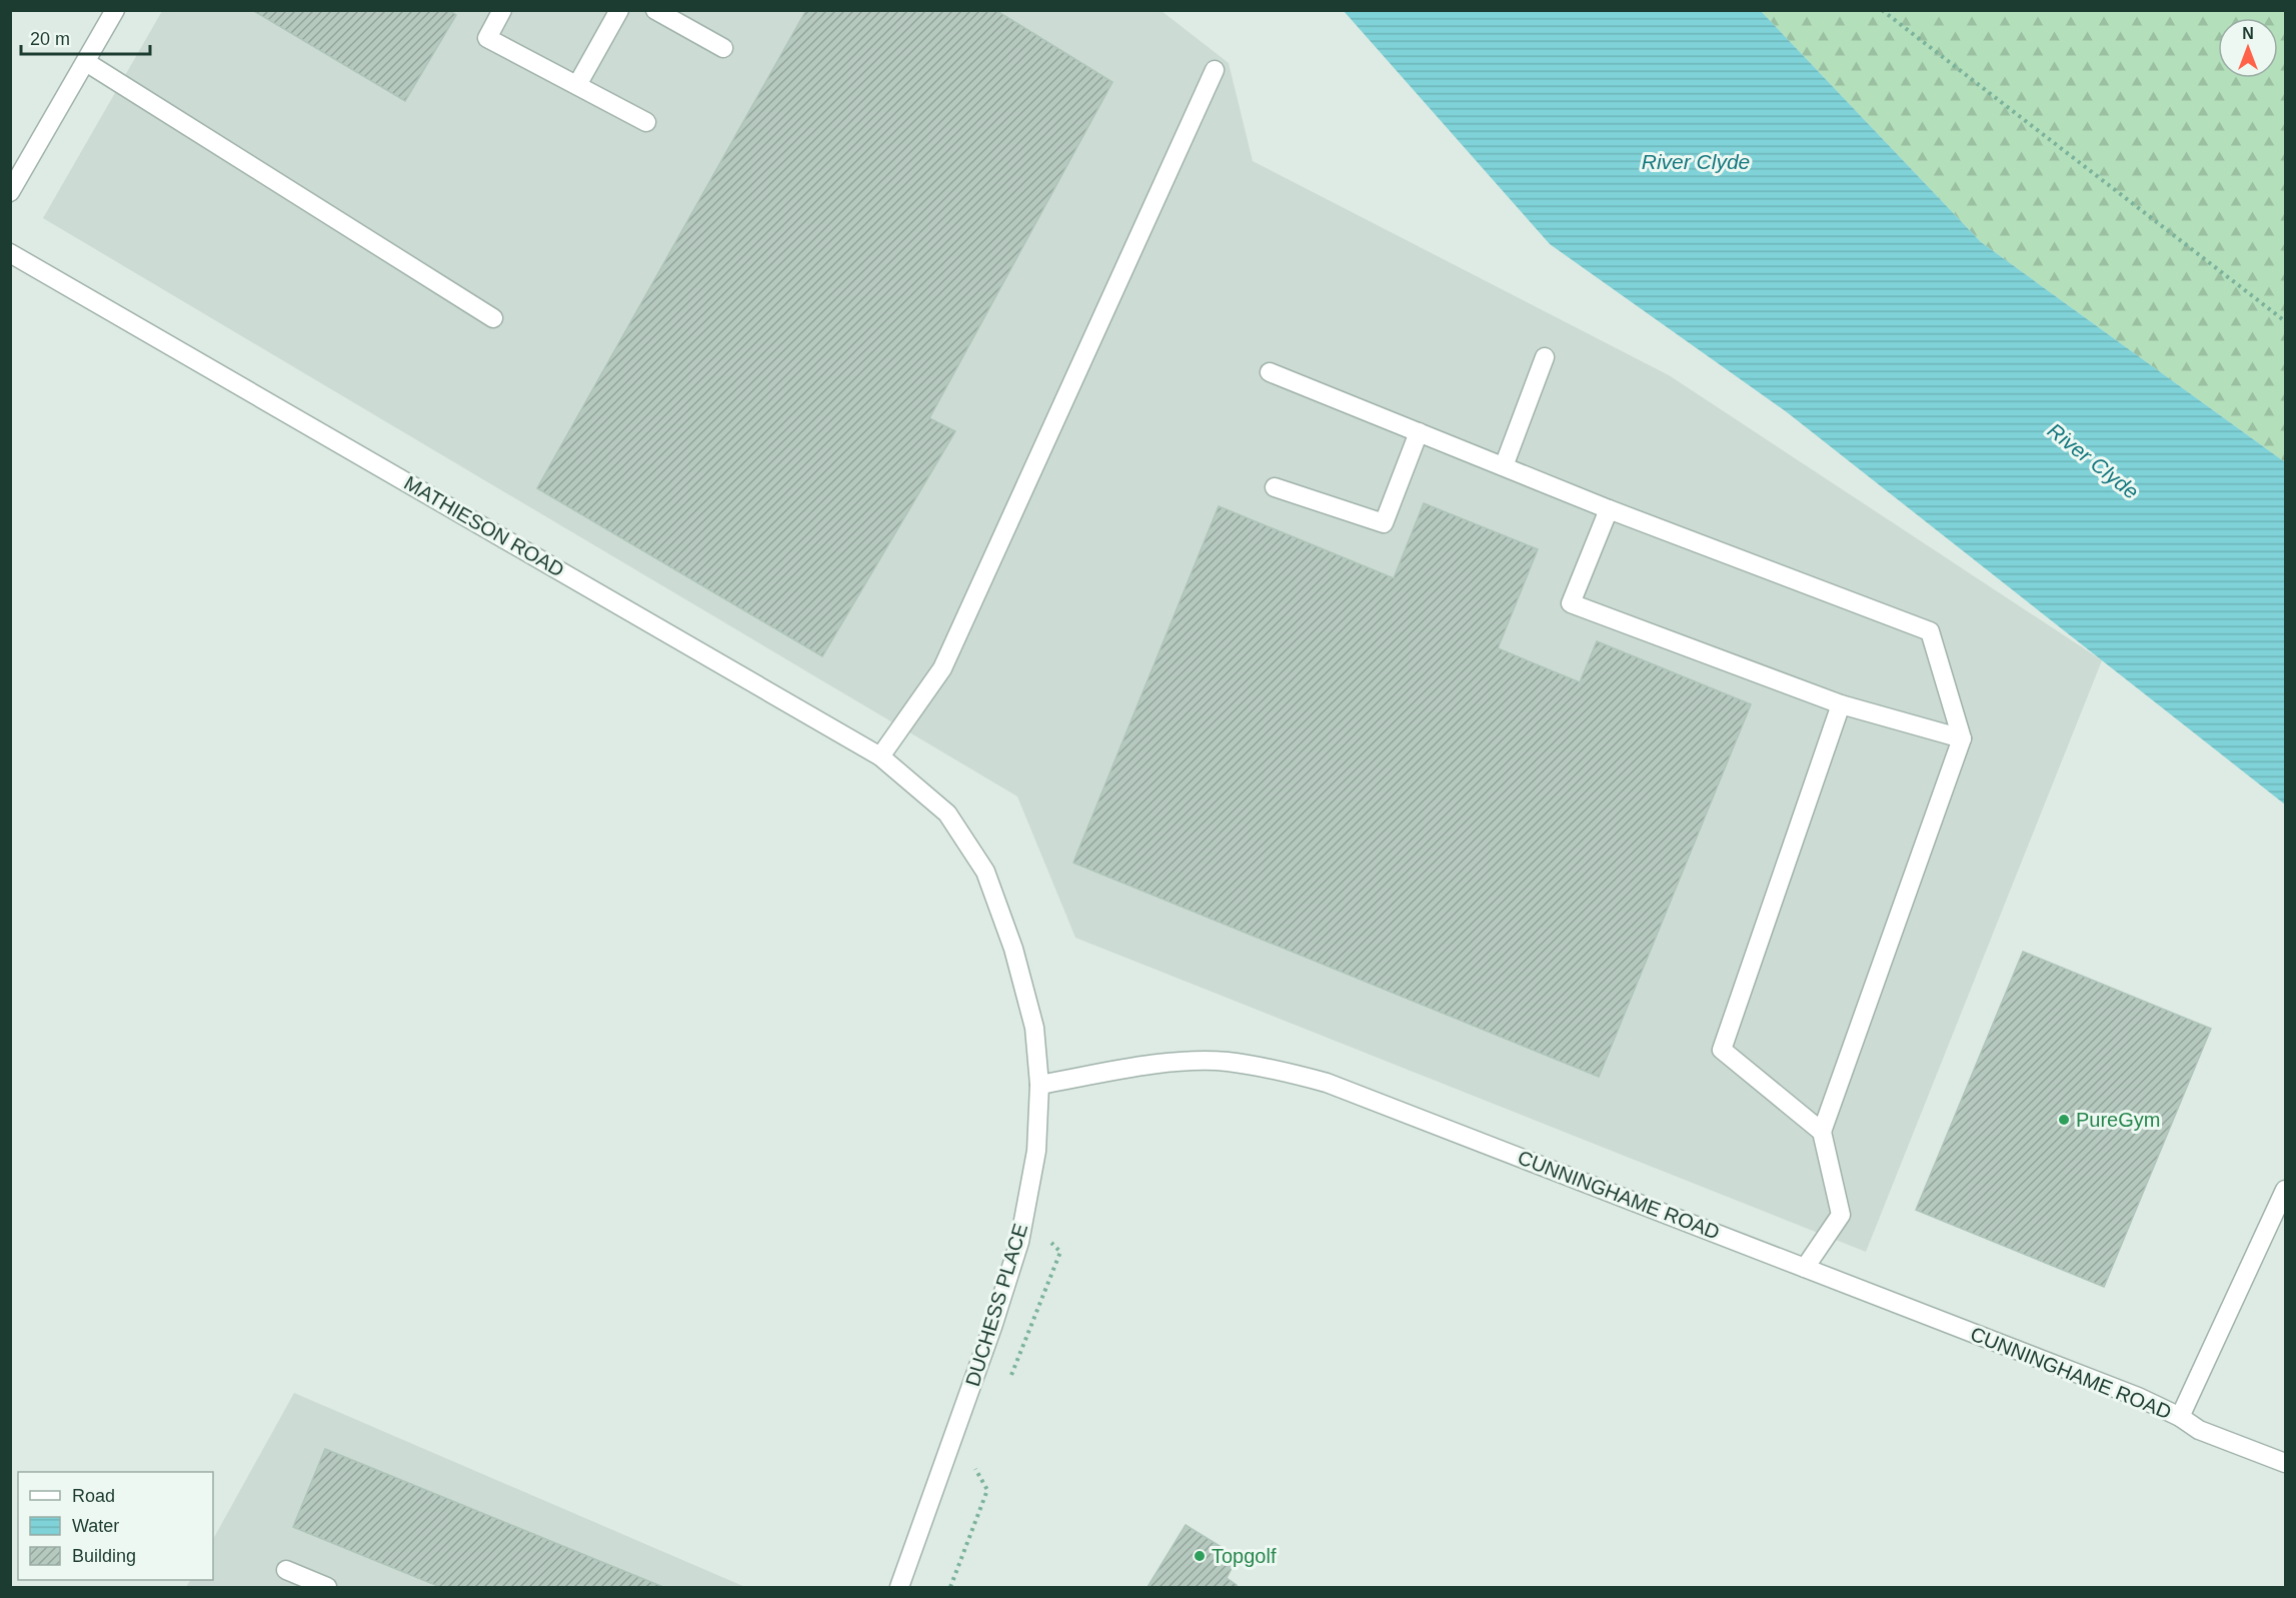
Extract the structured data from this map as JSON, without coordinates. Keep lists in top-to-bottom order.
{
  "streets": {
    "street": ["MATHIESON ROAD", "CUNNINGHAME ROAD", "DUCHESS PLACE"]
  },
  "crossings": [
    ["MATHIESON ROAD", "DUCHESS PLACE"],
    ["CUNNINGHAME ROAD", "DUCHESS PLACE"]
  ],
  "water": ["River Clyde"],
  "places": ["PureGym", "Topgolf"],
  "legend": ["Road", "Water", "Building"],
  "scale_bar": "20 m",
  "north": "top"
}
